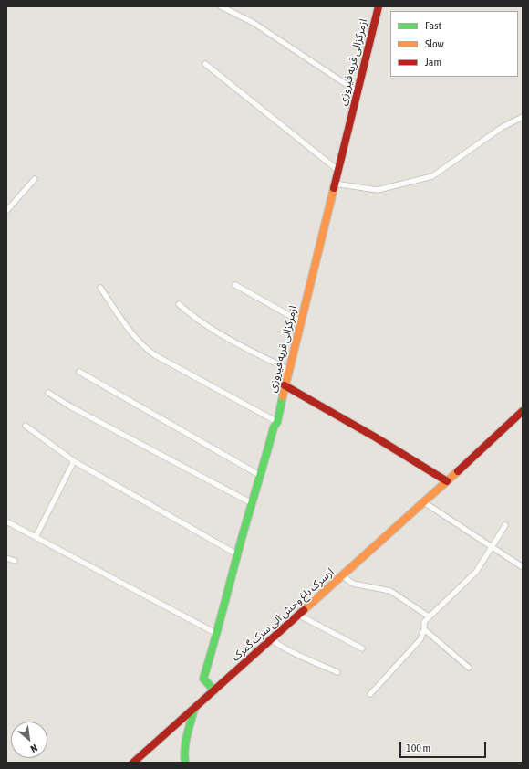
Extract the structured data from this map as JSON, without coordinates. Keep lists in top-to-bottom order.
{
  "streets": {
    "main road": ["ازمرکزالی قریه فیروزی", "ازسرک باغ وحش الی سرک گمرک"]
  },
  "crossings": [
    ["ازمرکزالی قریه فیروزی", "ازسرک باغ وحش الی سرک گمرک"]
  ],
  "legend": ["Fast", "Slow", "Jam"],
  "scale_bar": "100 m",
  "north": "bottom right"
}
